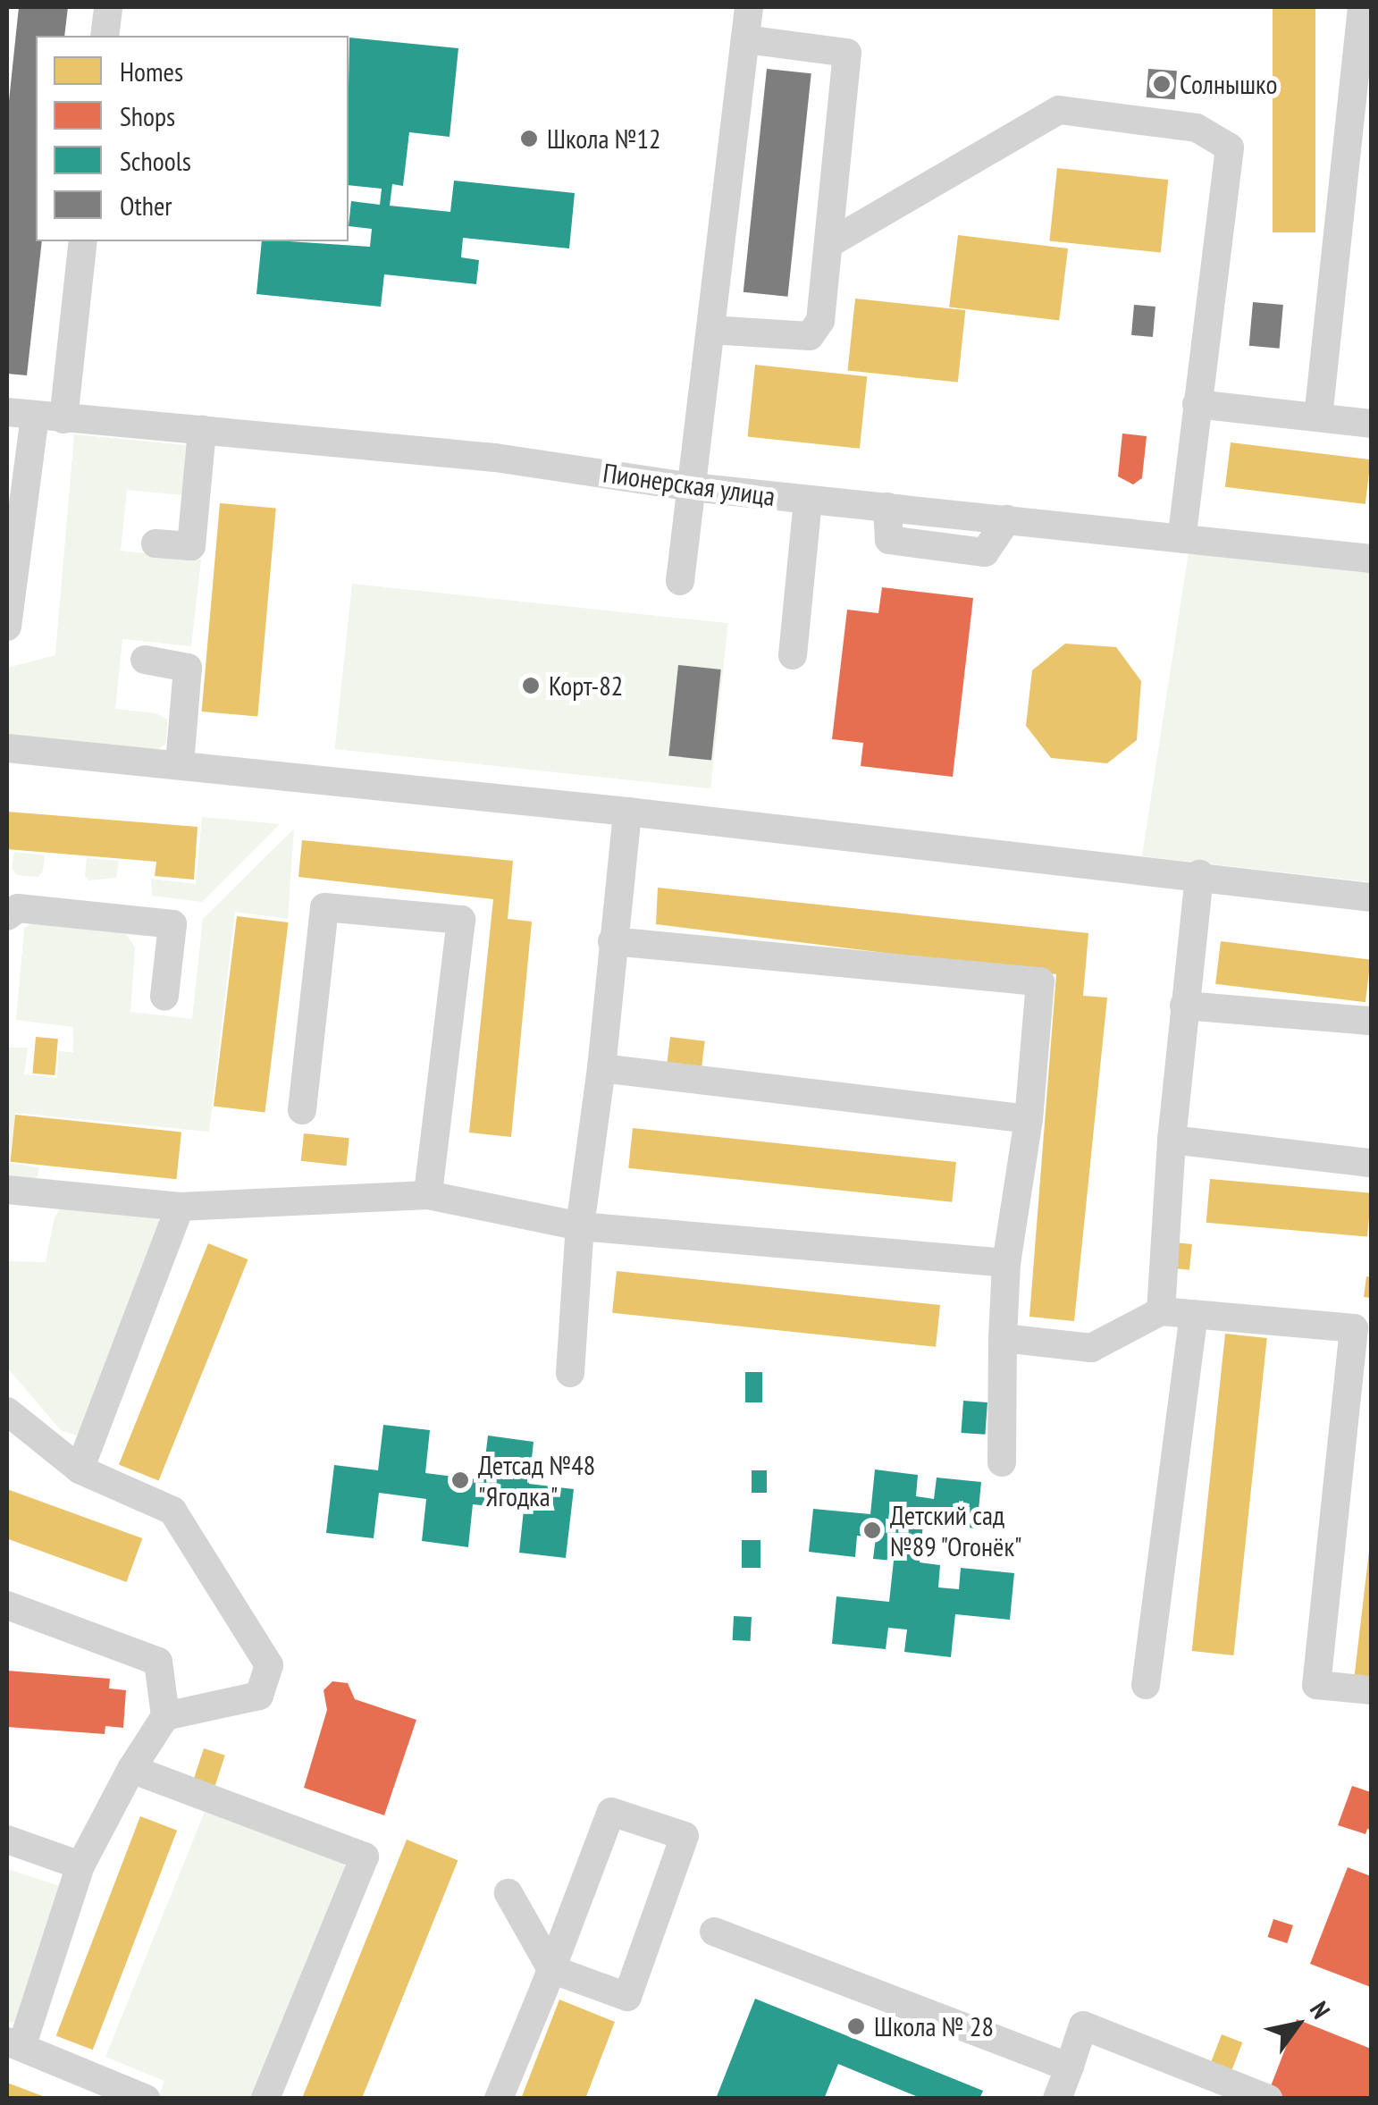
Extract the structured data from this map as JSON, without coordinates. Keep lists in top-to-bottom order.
{
  "streets": {
    "street": ["Пионерская улица"]
  },
  "places": [
    "Солнышко",
    "Школа №12",
    "Корт-82",
    "Детсад №48 \"Ягодка\"",
    "Детский сад №89 \"Огонёк\"",
    "Школа № 28"
  ],
  "legend": [
    "Homes",
    "Shops",
    "Schools",
    "Other"
  ],
  "north": "top right"
}
